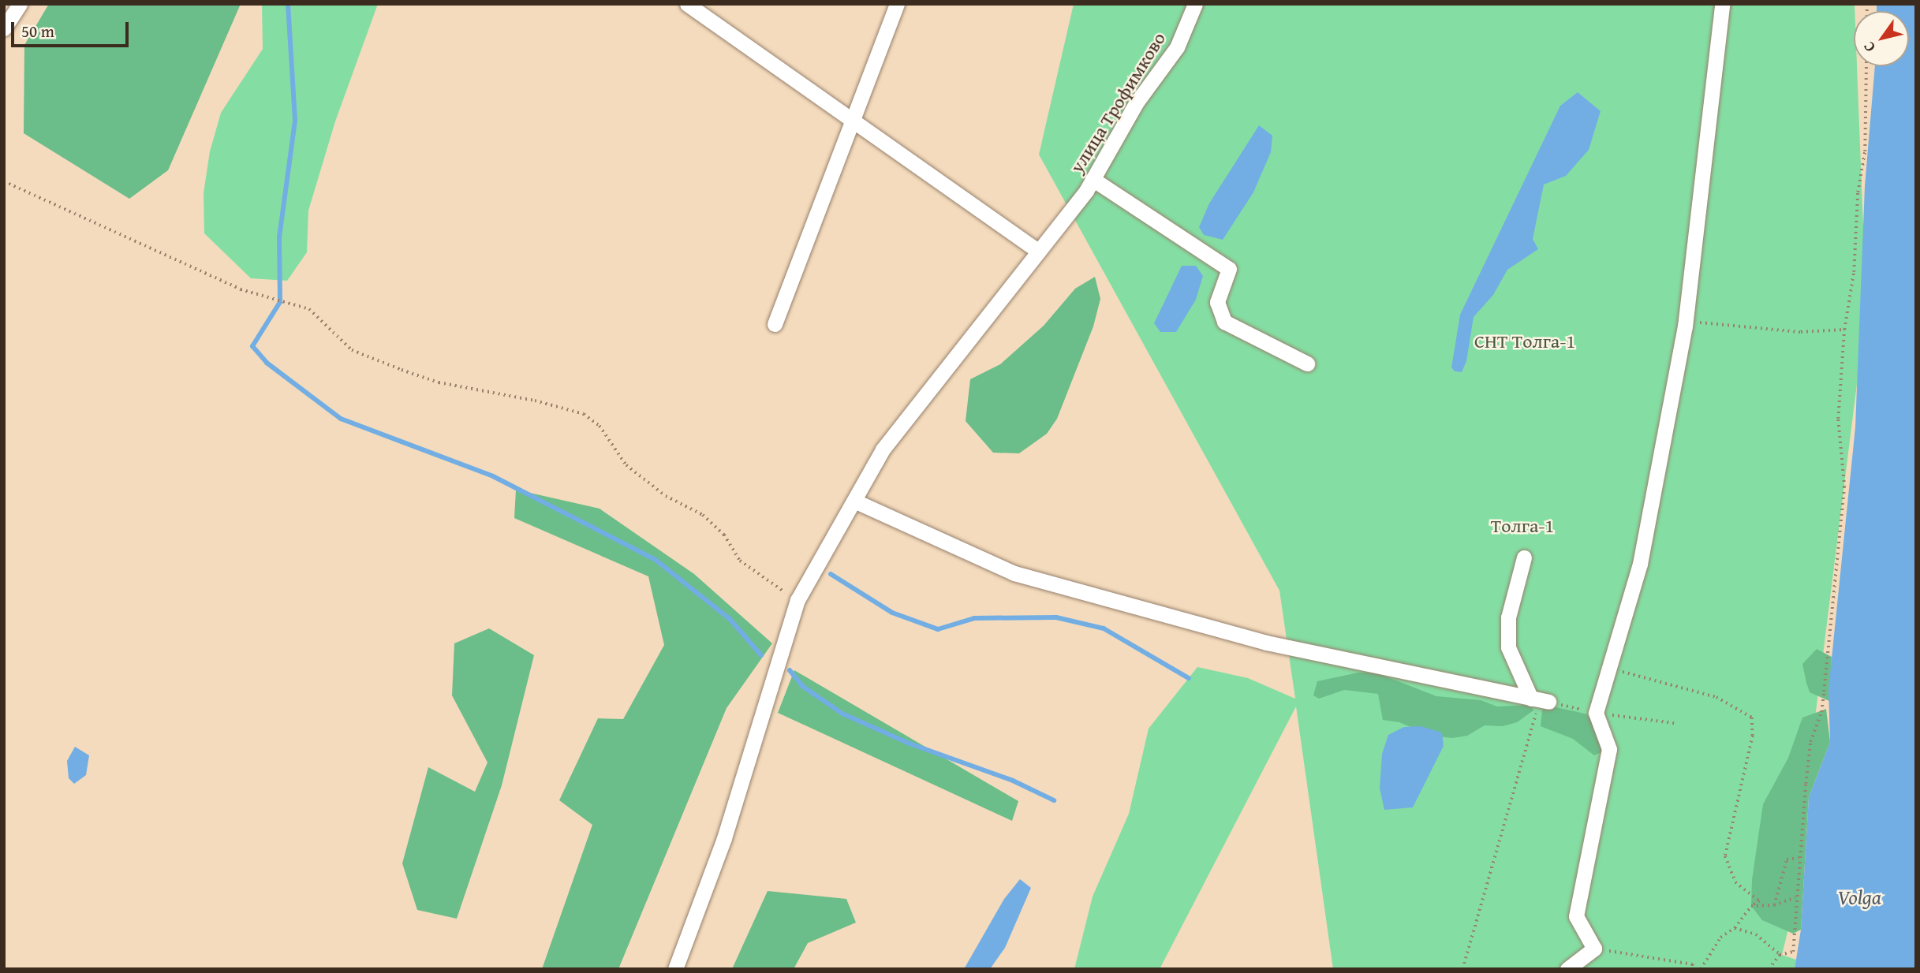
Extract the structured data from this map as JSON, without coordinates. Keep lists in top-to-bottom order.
{
  "streets": {
    "street": ["улица Трофимково"]
  },
  "water": ["Volga"],
  "parks": ["СНТ Толга-1", "Толга-1"],
  "scale_bar": "50 m",
  "north": "bottom left"
}
